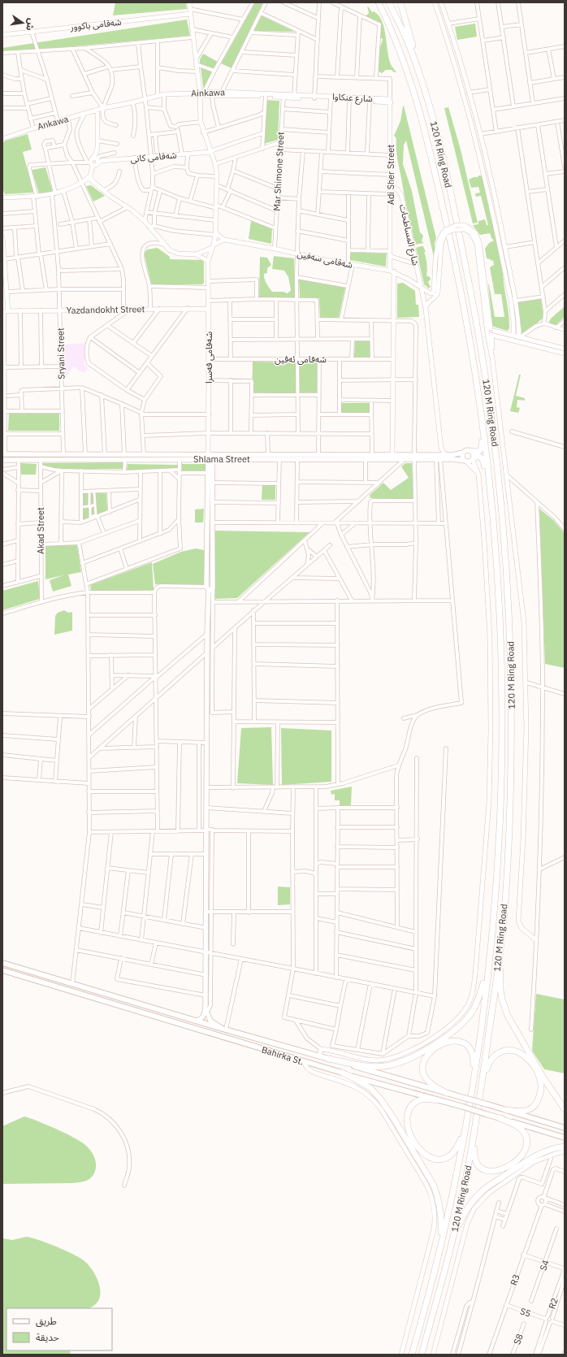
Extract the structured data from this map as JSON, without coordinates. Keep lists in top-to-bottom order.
{
  "streets": {
    "highway": ["120 M Ring Road"],
    "main road": ["Shlama Street", "Bahirka St."],
    "street": [
      "شەقامی باکوور",
      "Ainkawa",
      "Ankawa",
      "شەقامی کانی",
      "Mar Shimone Street",
      "Adi Sher Street",
      "شارع المساطحات",
      "شەقامی سەفین",
      "Yazdandokht Street",
      "Sryani Street",
      "شەقامی قەسرا",
      "شەقامی ئەڤین",
      "Akad Street",
      "S4",
      "R3",
      "R2",
      "S5",
      "S8"
    ]
  },
  "crossings": [
    ["شەقامی باکوور", "شەقامی قەسرا"],
    ["Ainkawa", "Ankawa"],
    ["Ainkawa", "Mar Shimone Street"],
    ["Ainkawa", "Adi Sher Street"],
    ["Ainkawa", "شەقامی قەسرا"],
    ["شەقامی کانی", "شەقامی قەسرا"],
    ["Mar Shimone Street", "شەقامی سەفین"],
    ["Adi Sher Street", "شارع المساطحات"],
    ["Adi Sher Street", "شەقامی سەفین"],
    ["Adi Sher Street", "شەقامی ئەڤین"],
    ["Adi Sher Street", "Shlama Street"],
    ["شارع المساطحات", "شەقامی سەفین"],
    ["Yazdandokht Street", "Sryani Street"],
    ["Yazdandokht Street", "شەقامی قەسرا"],
    ["Sryani Street", "Shlama Street"],
    ["شەقامی قەسرا", "شەقامی ئەڤین"],
    ["شەقامی قەسرا", "Shlama Street"],
    ["Shlama Street", "Akad Street"],
    ["R3", "S5"],
    ["R2", "S5"]
  ],
  "legend": ["طريق", "حديقة"],
  "north": "right"
}
